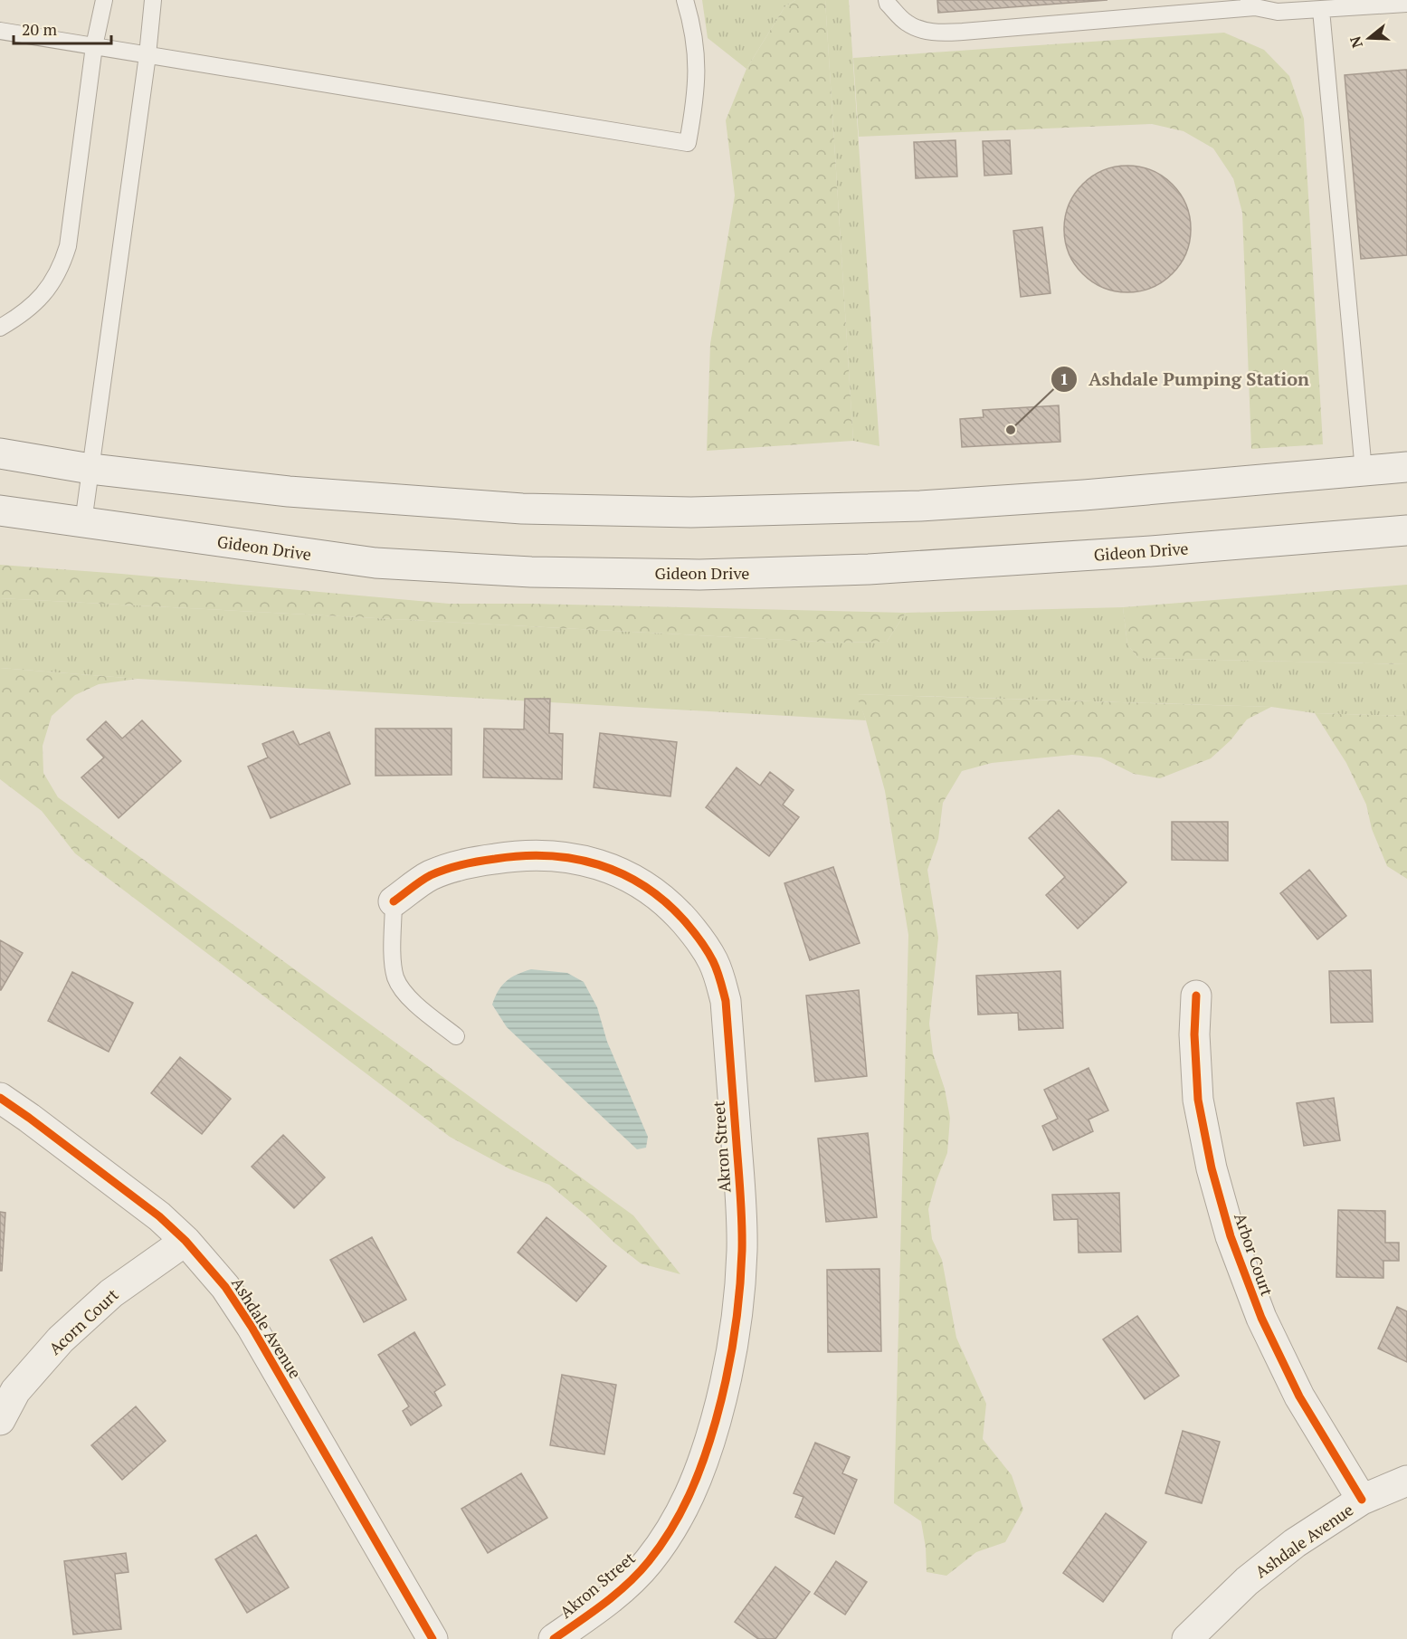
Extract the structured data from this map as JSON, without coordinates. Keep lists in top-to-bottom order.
{
  "streets": {
    "street": [
      "Gideon Drive",
      "Akron Street",
      "Arbor Court",
      "Acorn Court",
      "Ashdale Avenue"
    ]
  },
  "crossings": [
    ["Arbor Court", "Ashdale Avenue"],
    ["Acorn Court", "Ashdale Avenue"]
  ],
  "places": ["Ashdale Pumping Station"],
  "scale_bar": "20 m",
  "north": "left"
}
